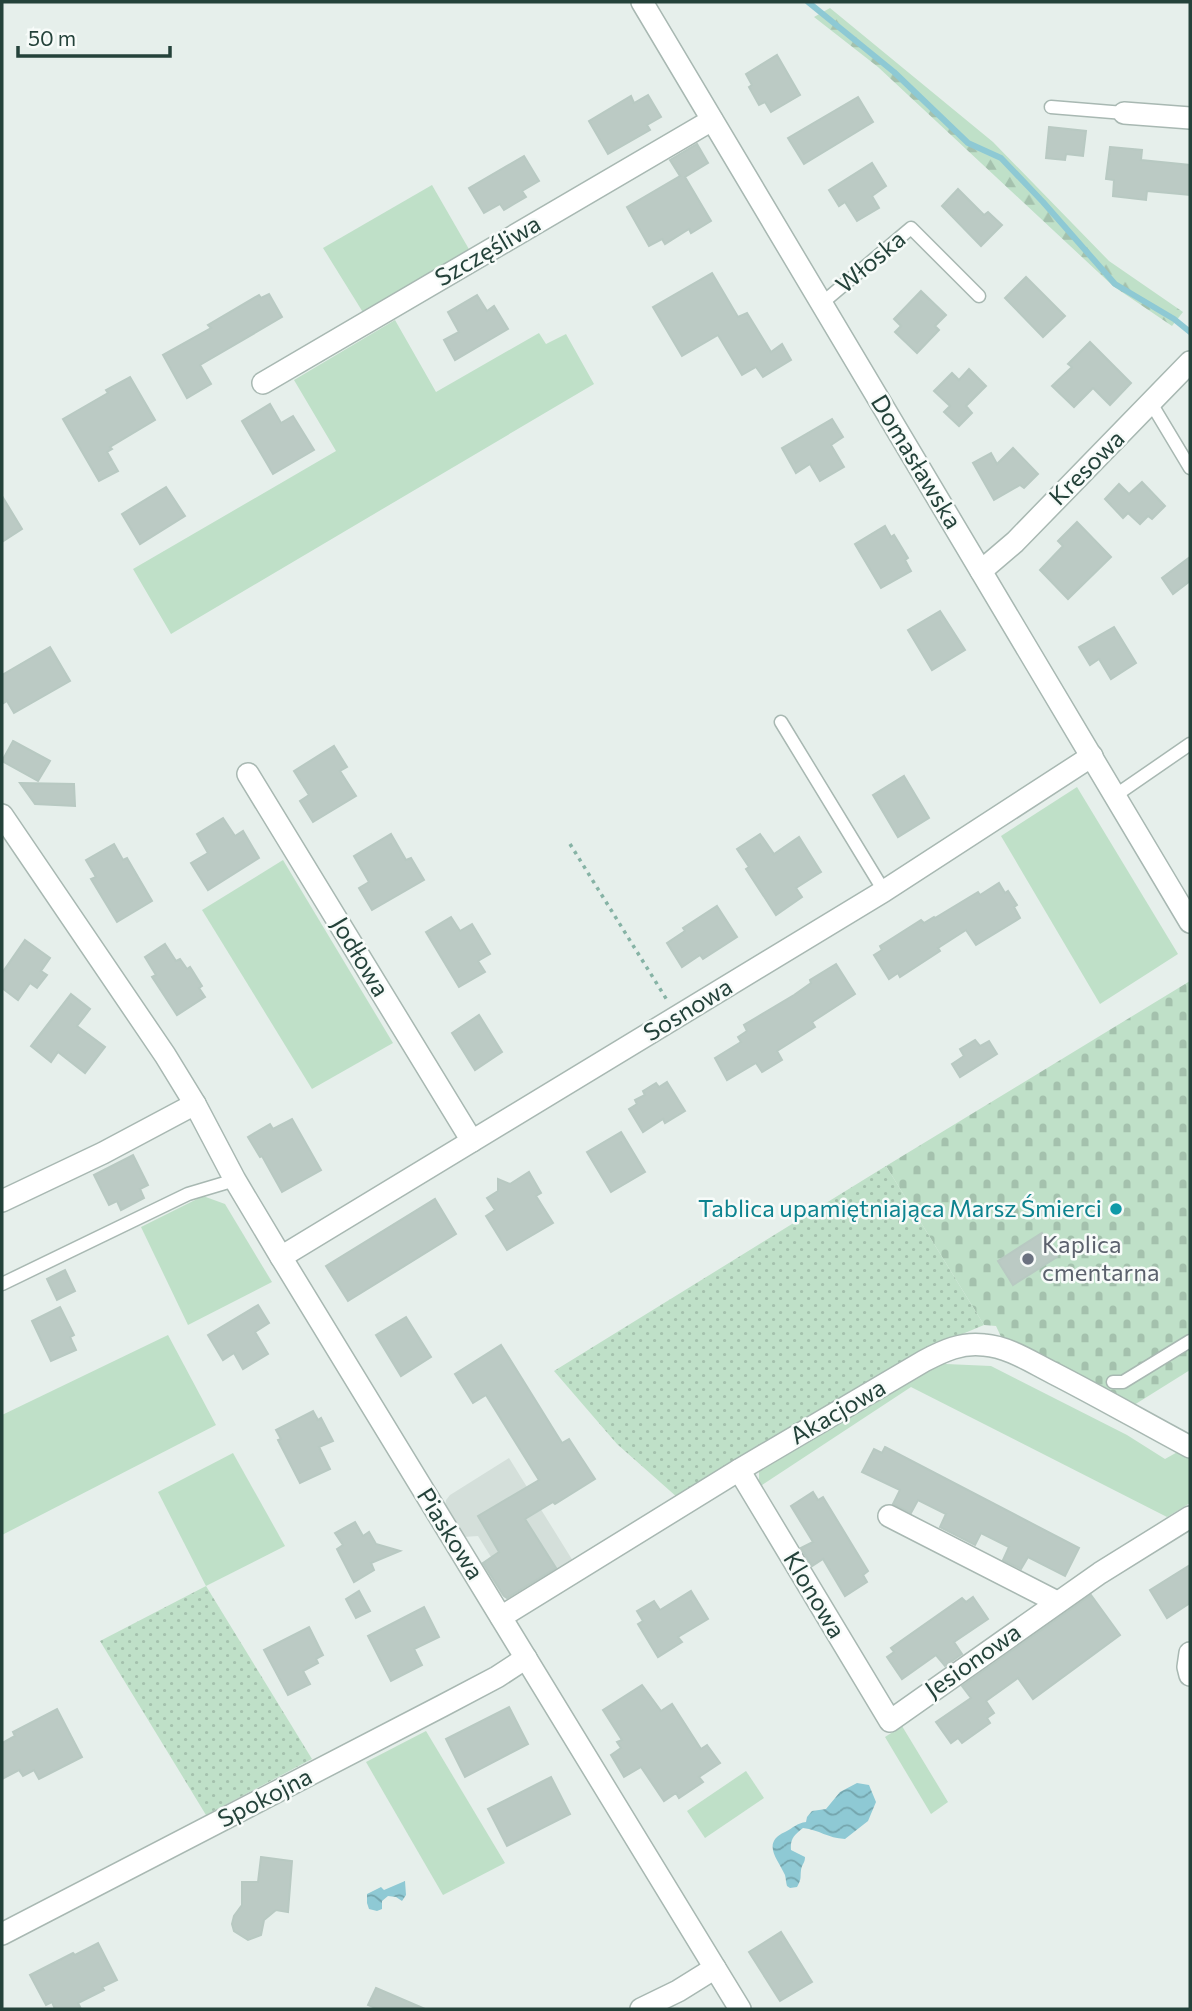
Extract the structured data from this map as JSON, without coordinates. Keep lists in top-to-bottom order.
{
  "streets": {
    "street": [
      "Szczęśliwa",
      "Domasławska",
      "Kresowa",
      "Jodłowa",
      "Sosnowa",
      "Akacjowa",
      "Piaskowa",
      "Klonowa",
      "Jesionowa",
      "Spokojna"
    ],
    "lane": ["Włoska"]
  },
  "crossings": [
    ["Szczęśliwa", "Domasławska"],
    ["Włoska", "Domasławska"],
    ["Domasławska", "Kresowa"],
    ["Domasławska", "Sosnowa"],
    ["Jodłowa", "Sosnowa"],
    ["Sosnowa", "Piaskowa"],
    ["Akacjowa", "Piaskowa"],
    ["Akacjowa", "Klonowa"],
    ["Piaskowa", "Spokojna"],
    ["Klonowa", "Jesionowa"]
  ],
  "places": ["Tablica upamiętniająca Marsz Śmierci", "Kaplica cmentarna"],
  "scale_bar": "50 m"
}
